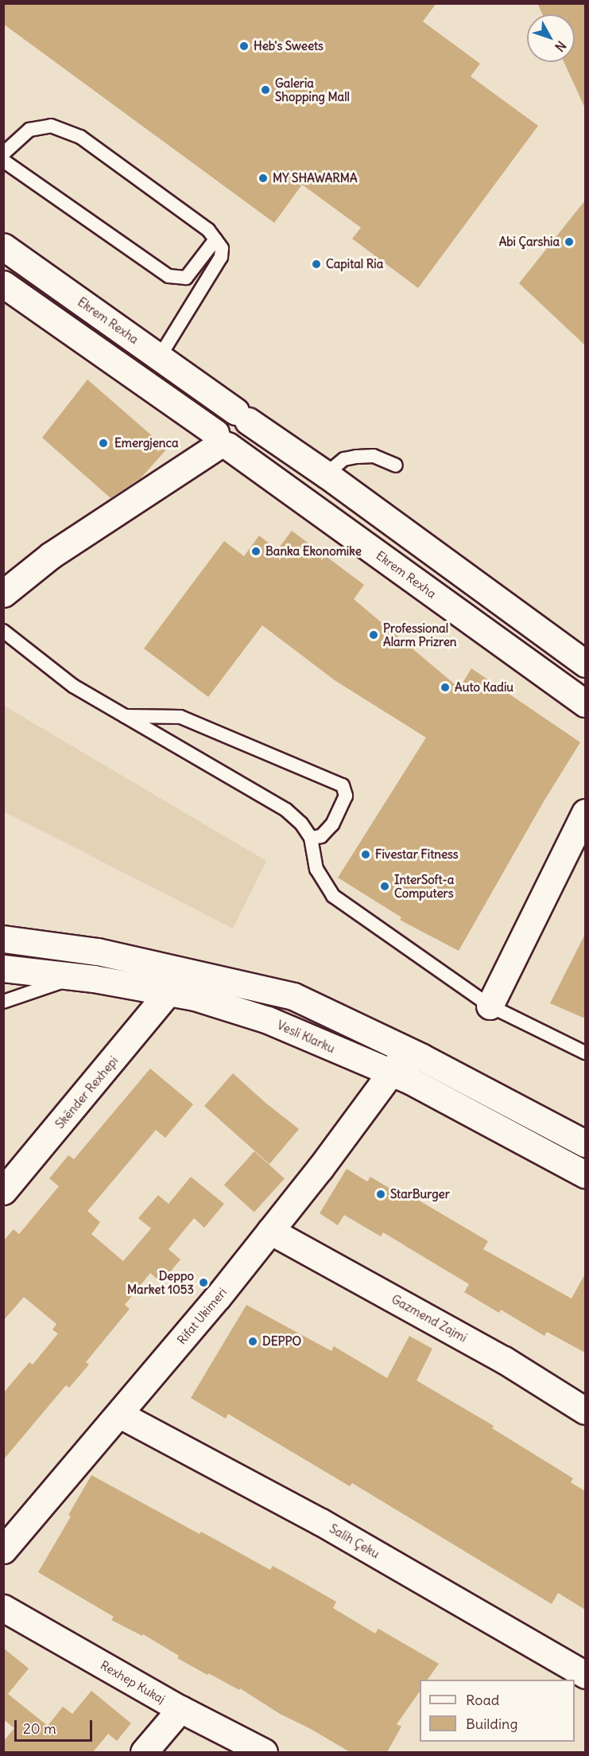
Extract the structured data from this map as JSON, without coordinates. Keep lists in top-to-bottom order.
{
  "streets": {
    "street": [
      "Ekrem Rexha",
      "Vesli Klarku",
      "Skënder Rexhepi",
      "Rifat Ukimeri",
      "Gazmend Zajmi",
      "Salih Çeku",
      "Rexhep Kukaj"
    ]
  },
  "crossings": [
    ["Vesli Klarku", "Skënder Rexhepi"],
    ["Vesli Klarku", "Rifat Ukimeri"],
    ["Rifat Ukimeri", "Gazmend Zajmi"],
    ["Rifat Ukimeri", "Salih Çeku"]
  ],
  "places": [
    "Heb's Sweets",
    "Galeria Shopping Mall",
    "MY SHAWARMA",
    "Abi Çarshia",
    "Capital Ria",
    "Emergjenca",
    "Banka Ekonomike",
    "Professional Alarm Prizren",
    "Auto Kadiu",
    "Fivestar Fitness",
    "InterSoft-a Computers",
    "StarBurger",
    "Deppo Market 1053",
    "DEPPO"
  ],
  "legend": ["Road", "Building"],
  "scale_bar": "20 m",
  "north": "bottom right"
}
